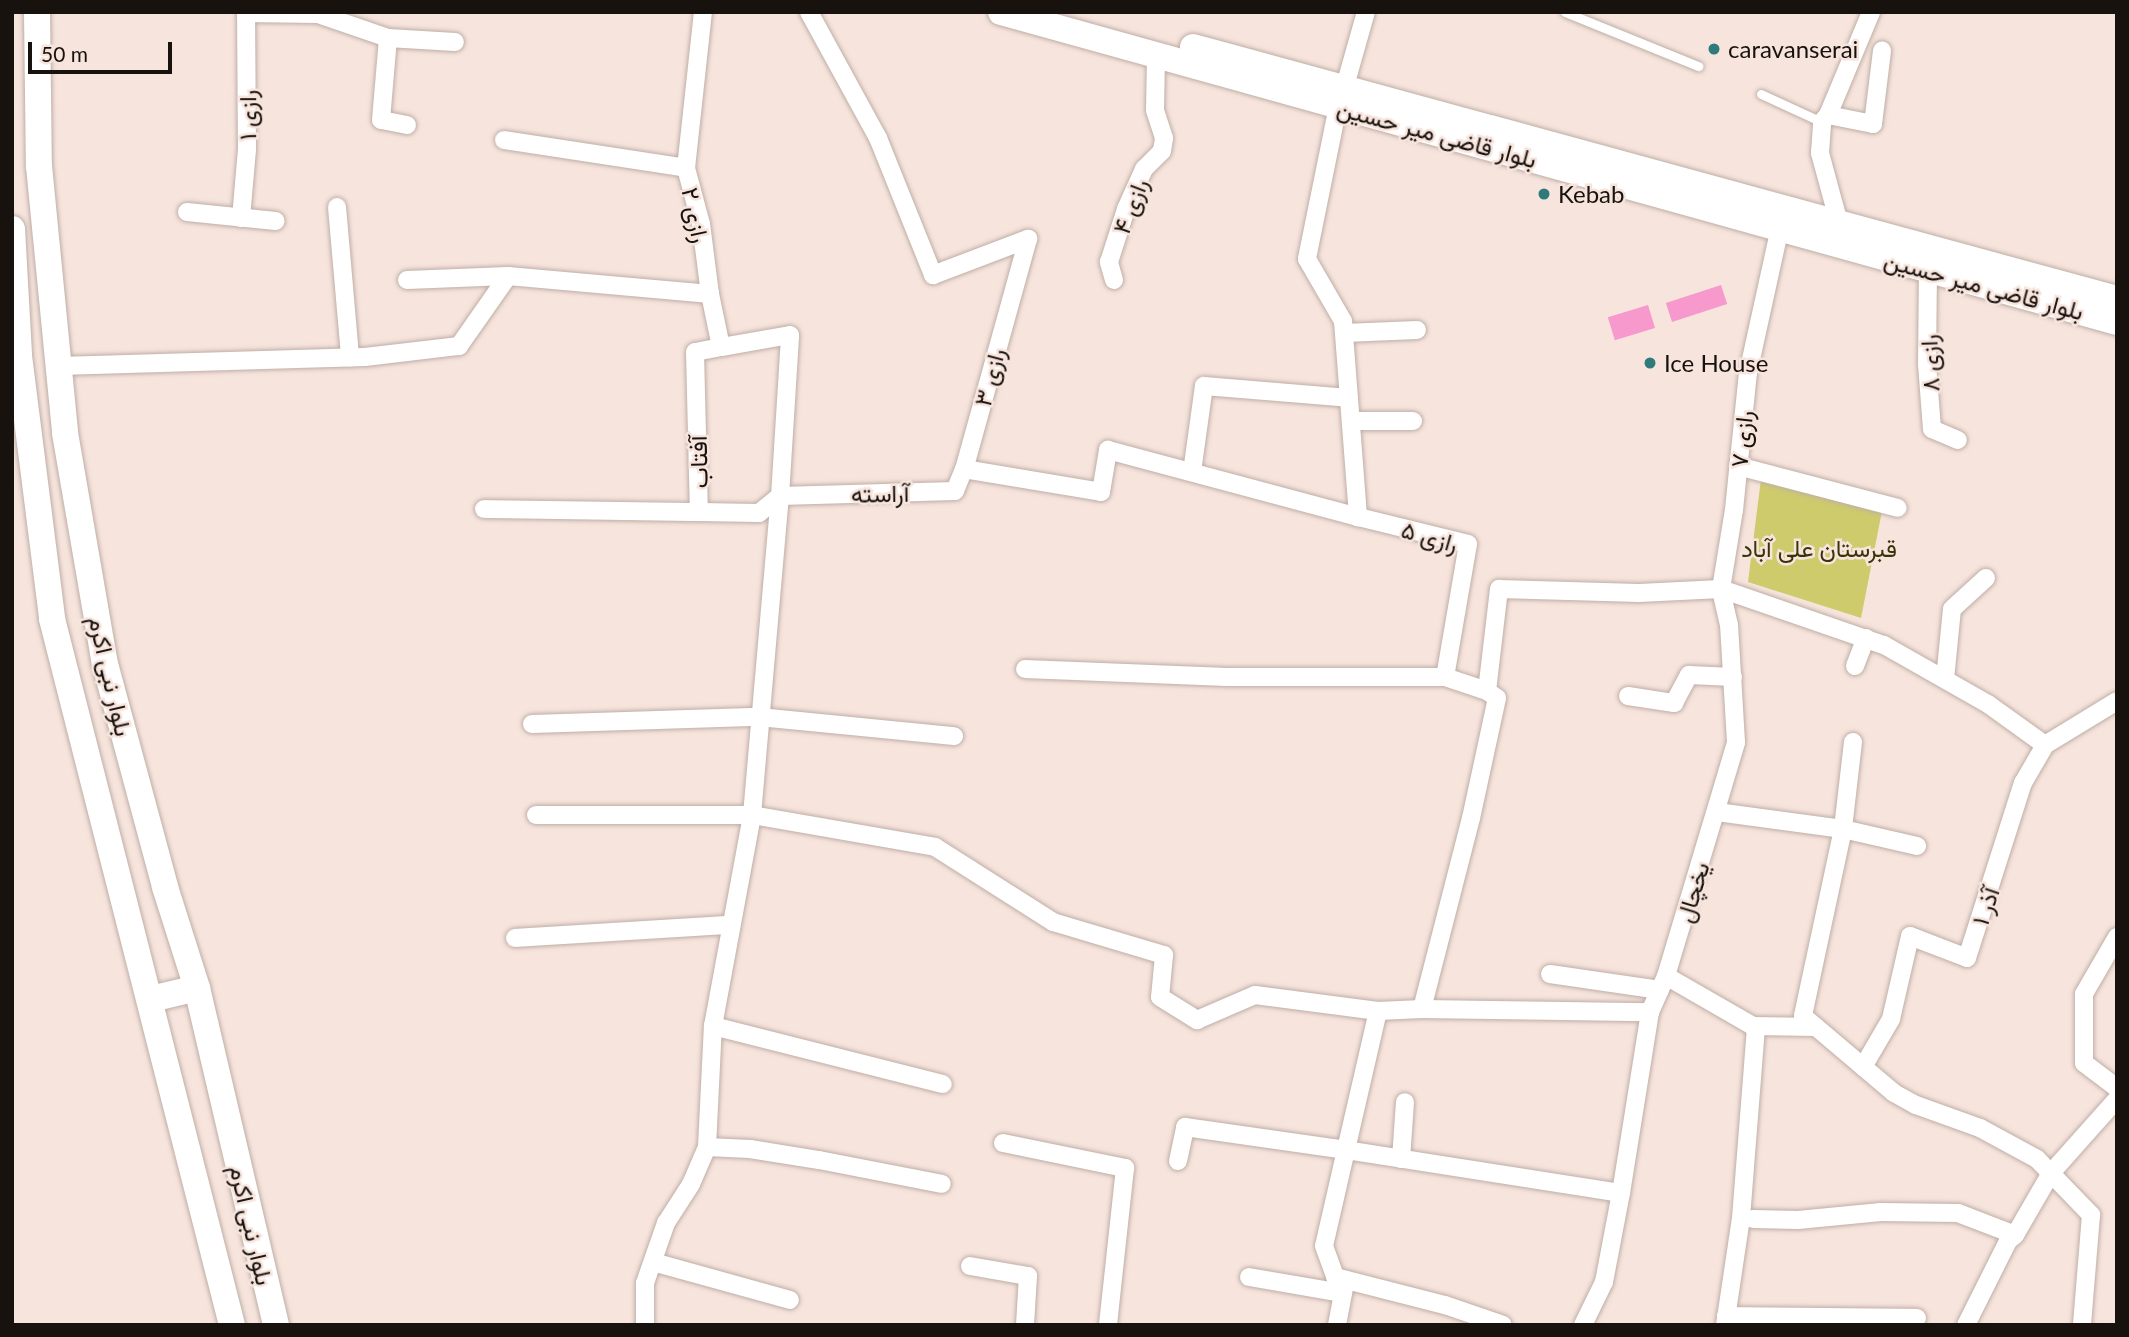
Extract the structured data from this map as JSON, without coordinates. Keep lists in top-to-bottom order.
{
  "streets": {
    "main road": ["بلوار قاضی میر حسین", "بلوار نبی اکرم"],
    "street": [
      "رازی ۱",
      "رازی ۴",
      "رازی ۲",
      "رازی ۸",
      "رازی ۳",
      "رازی ۷",
      "آفتاب",
      "آراسته",
      "رازی ۵",
      "یخچال",
      "آذر ۱"
    ]
  },
  "crossings": [
    ["بلوار قاضی میر حسین", "رازی ۴"],
    ["بلوار قاضی میر حسین", "رازی ۸"],
    ["بلوار قاضی میر حسین", "رازی ۷"],
    ["رازی ۲", "آفتاب"],
    ["رازی ۳", "آراسته"],
    ["رازی ۷", "یخچال"],
    ["آفتاب", "آراسته"]
  ],
  "parks": ["قبرستان علی آباد"],
  "places": ["caravanserai", "Kebab", "Ice House"],
  "scale_bar": "50 m"
}
